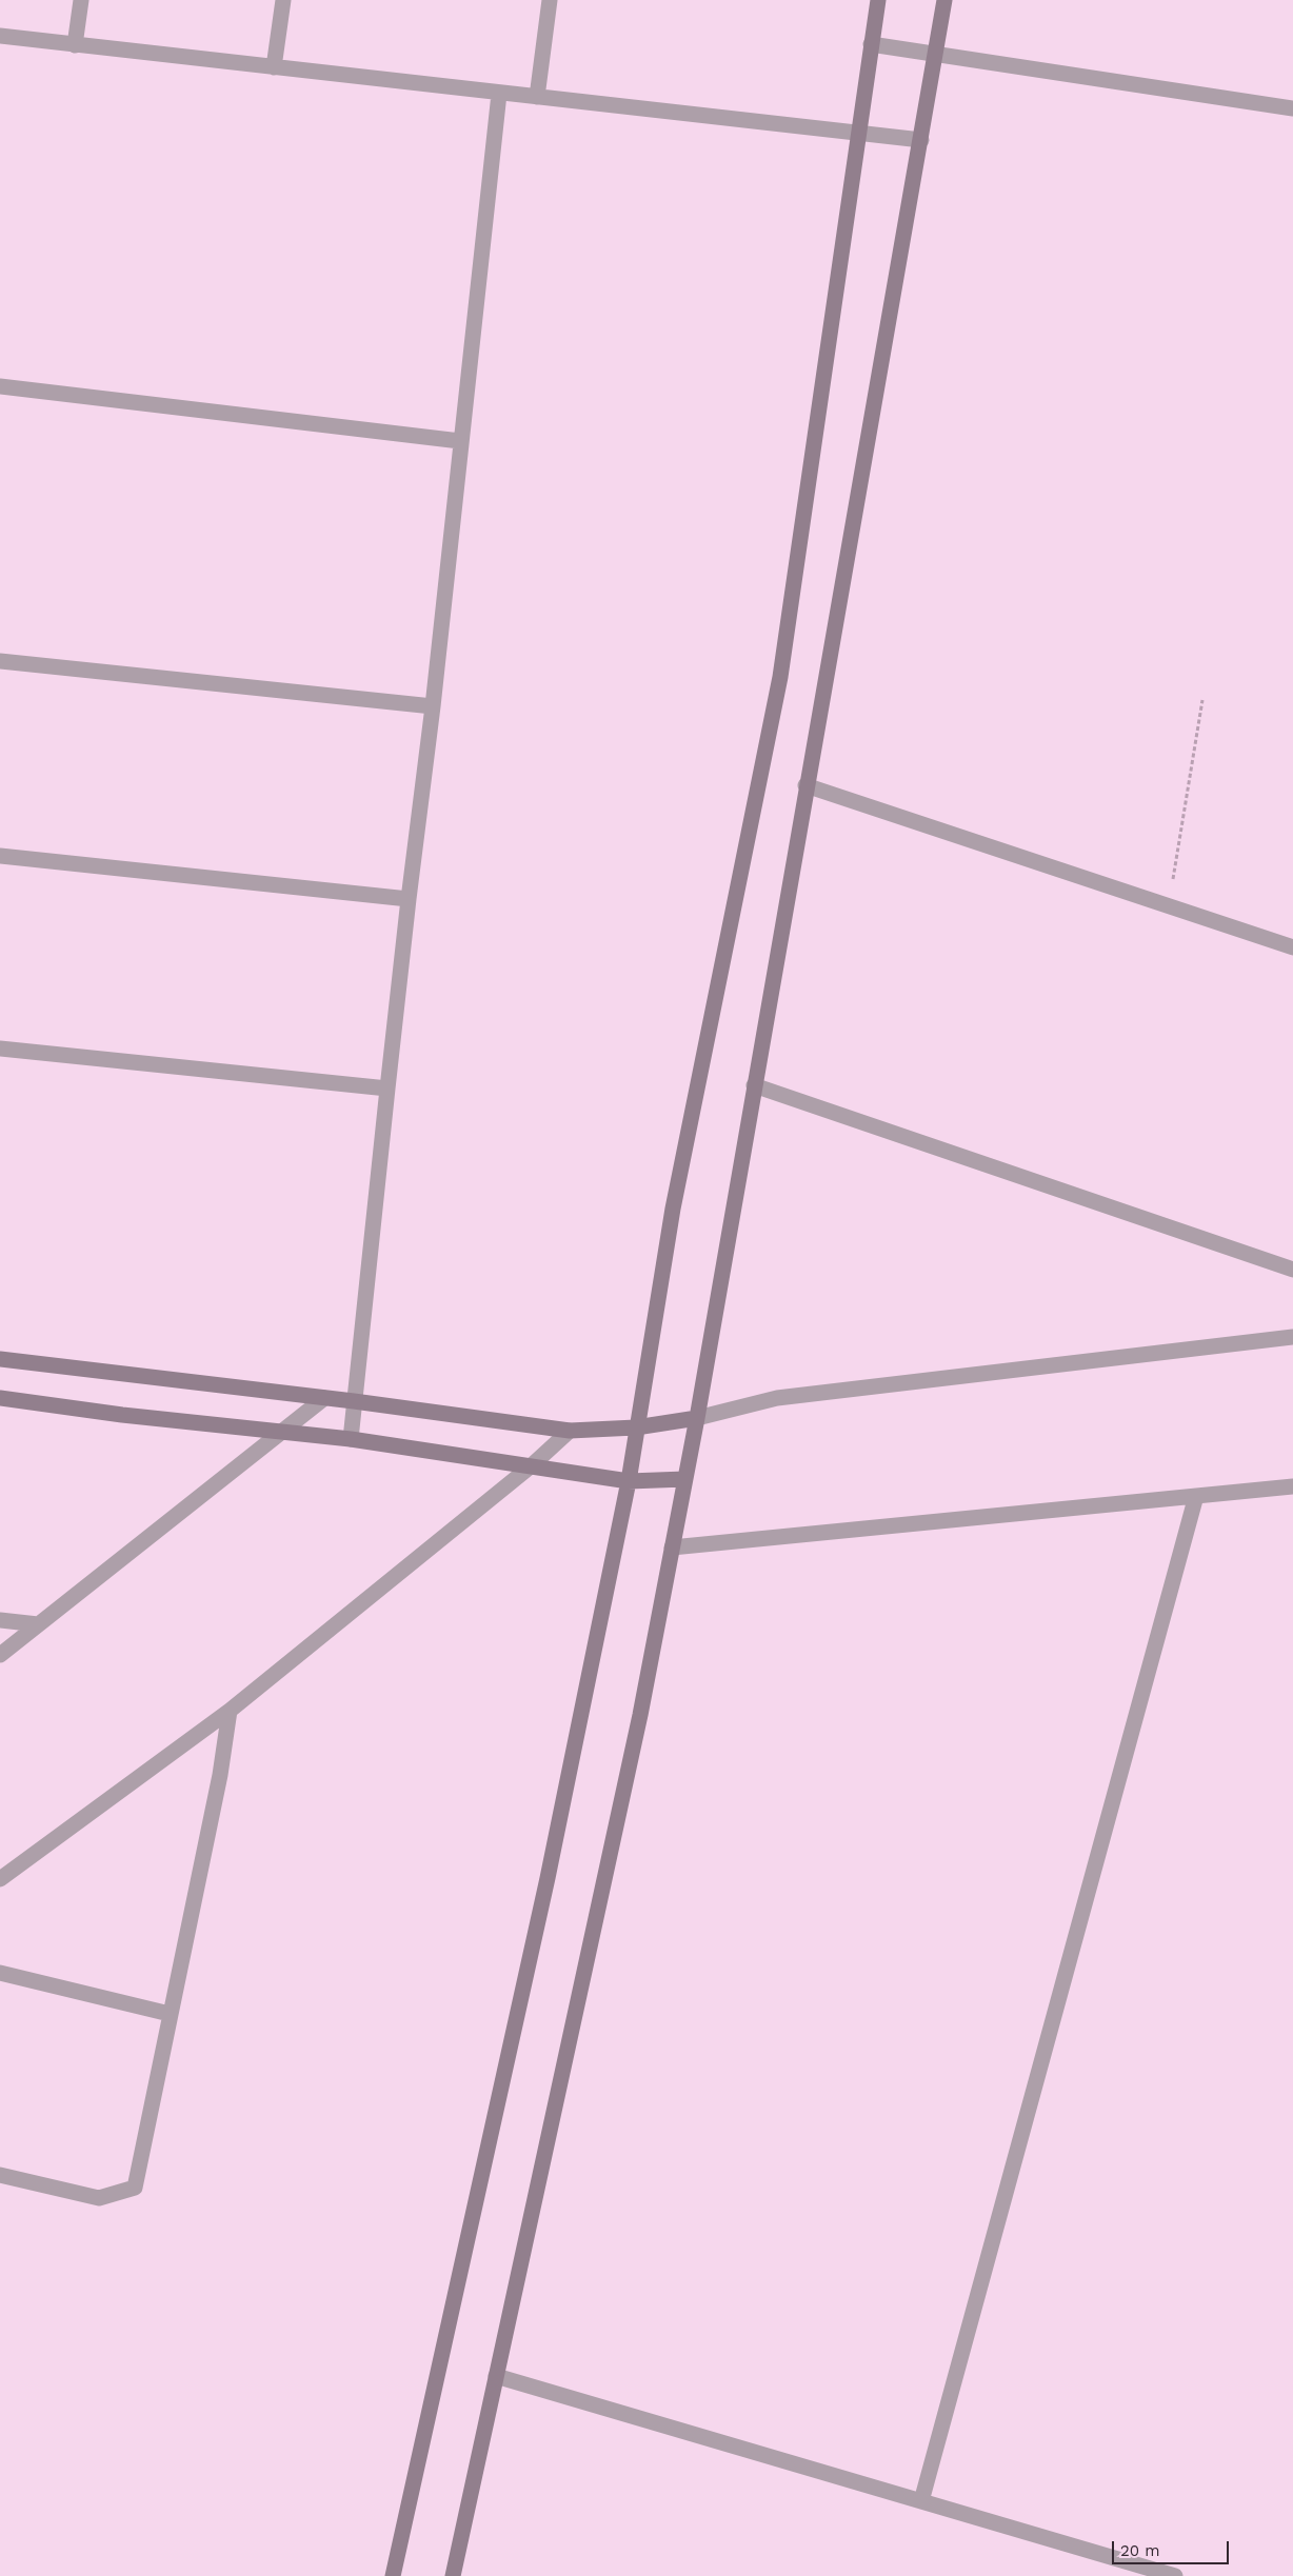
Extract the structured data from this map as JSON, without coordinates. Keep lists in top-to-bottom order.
{
  "scale_bar": "20 m"
}
